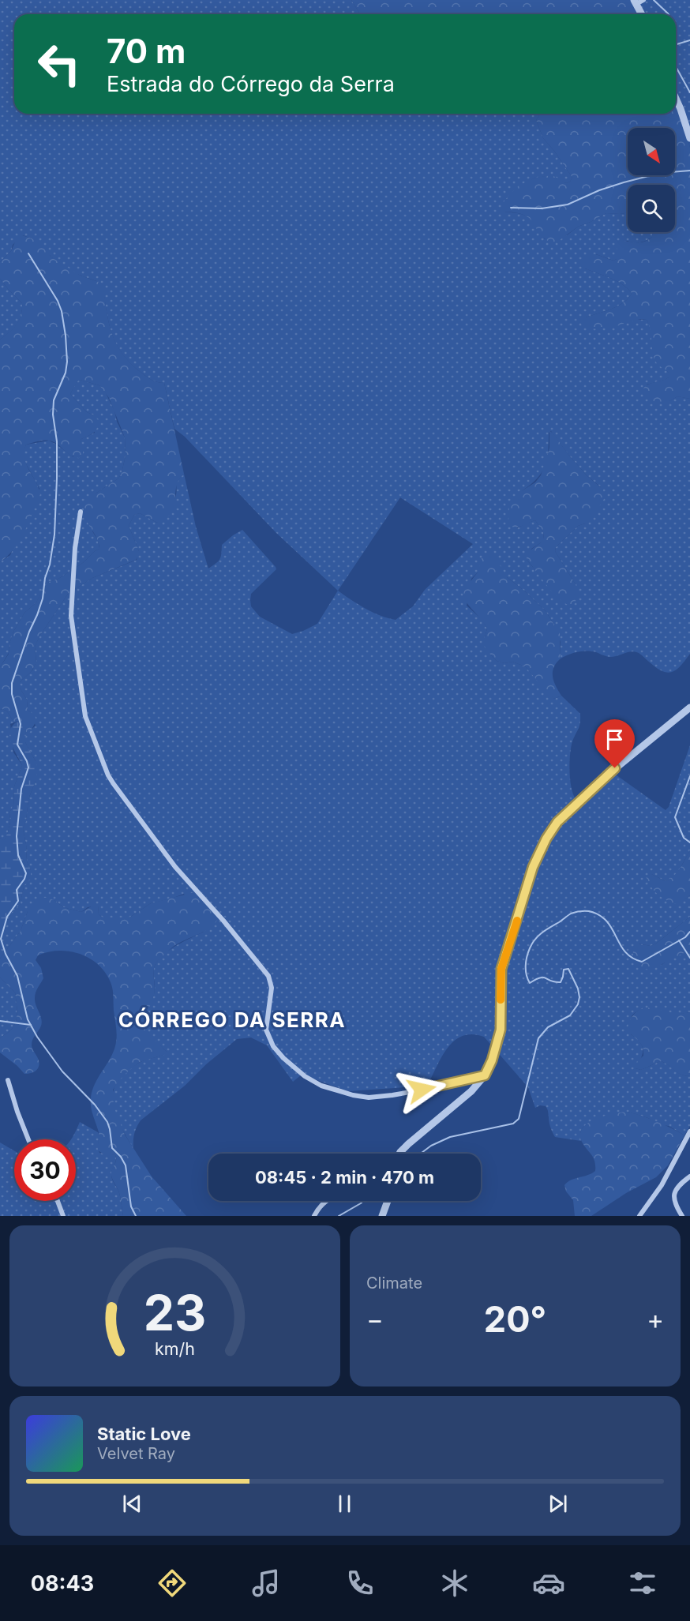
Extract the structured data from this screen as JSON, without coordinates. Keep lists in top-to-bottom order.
{
  "districts": ["CÓRREGO DA SERRA"],
  "north": "bottom right",
  "page": {
    "turn": ["70 m", "Estrada do Córrego da Serra"],
    "limit": "30",
    "trip": "08:45 · 2 min · 470 m",
    "tile": "Climate",
    "heat": ["−", "20°", "+"],
    "song": ["Static Love", "Velvet Ray"],
    "tabs": "08:43",
    "gauge": ["23", "km/h"]
  }
}
